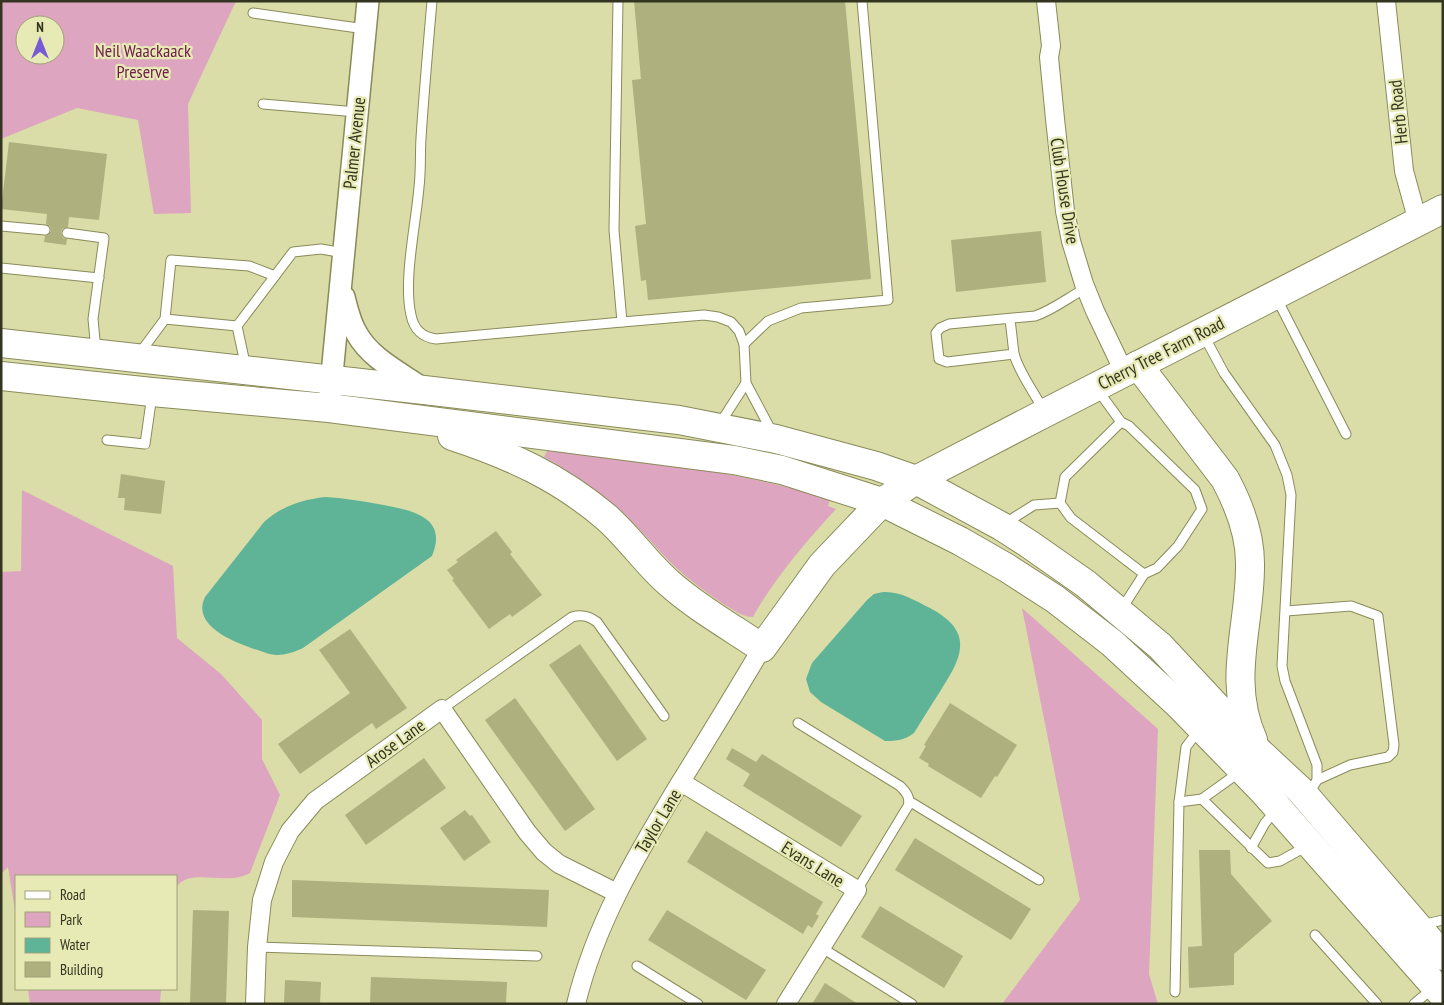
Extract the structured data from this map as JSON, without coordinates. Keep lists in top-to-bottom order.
{
  "streets": {
    "main road": ["Cherry Tree Farm Road"],
    "street": [
      "Herb Road",
      "Palmer Avenue",
      "Club House Drive",
      "Arose Lane",
      "Taylor Lane",
      "Evans Lane"
    ]
  },
  "crossings": [
    ["Herb Road", "Cherry Tree Farm Road"],
    ["Club House Drive", "Cherry Tree Farm Road"],
    ["Cherry Tree Farm Road", "Taylor Lane"],
    ["Arose Lane", "Taylor Lane"],
    ["Taylor Lane", "Evans Lane"]
  ],
  "parks": ["Neil Waackaack Preserve"],
  "legend": [
    "Road",
    "Park",
    "Water",
    "Building"
  ],
  "north": "top"
}
